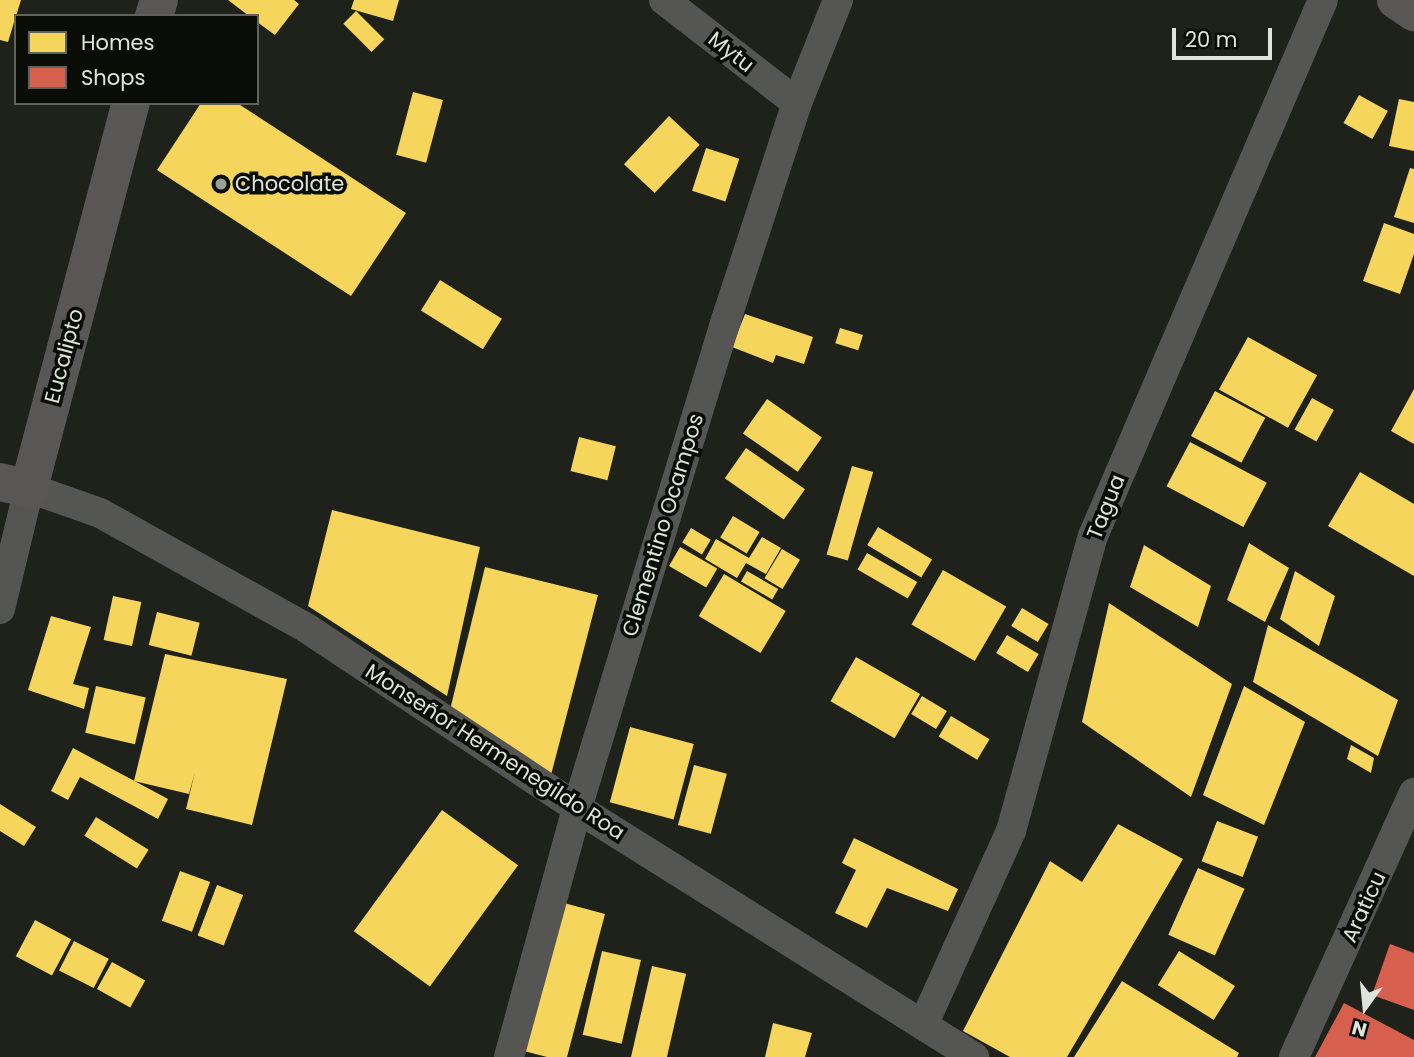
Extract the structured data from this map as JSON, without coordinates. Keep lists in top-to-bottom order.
{
  "streets": {
    "street": [
      "Mytu",
      "Eucalipto",
      "Tagua",
      "Clementino Ocampos",
      "Monseñor Hermenegildo Roa",
      "Araticu"
    ]
  },
  "crossings": [
    ["Mytu", "Clementino Ocampos"],
    ["Eucalipto", "Monseñor Hermenegildo Roa"],
    ["Tagua", "Monseñor Hermenegildo Roa"],
    ["Clementino Ocampos", "Monseñor Hermenegildo Roa"]
  ],
  "places": ["Chocolate"],
  "legend": ["Homes", "Shops"],
  "scale_bar": "20 m",
  "north": "bottom"
}
